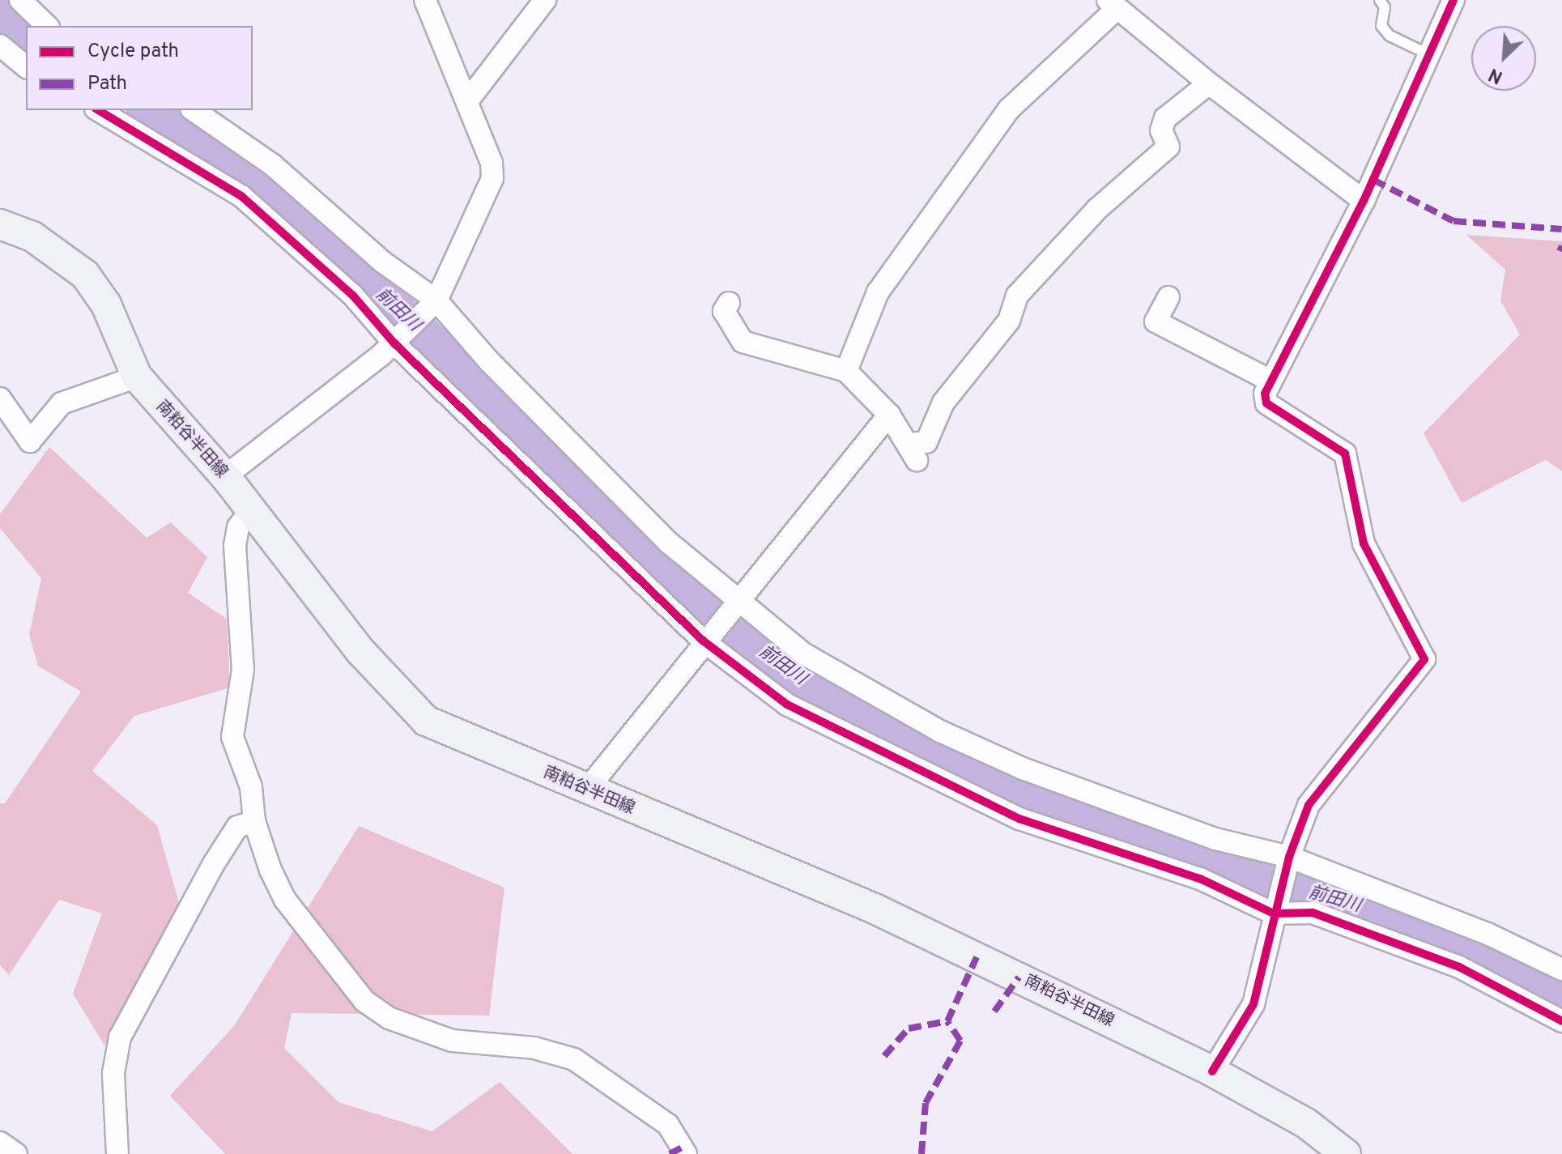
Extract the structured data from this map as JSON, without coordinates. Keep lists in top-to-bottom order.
{
  "streets": {
    "main road": ["南粕谷半田線"]
  },
  "water": ["前田川"],
  "legend": ["Cycle path", "Path"],
  "north": "bottom left"
}
